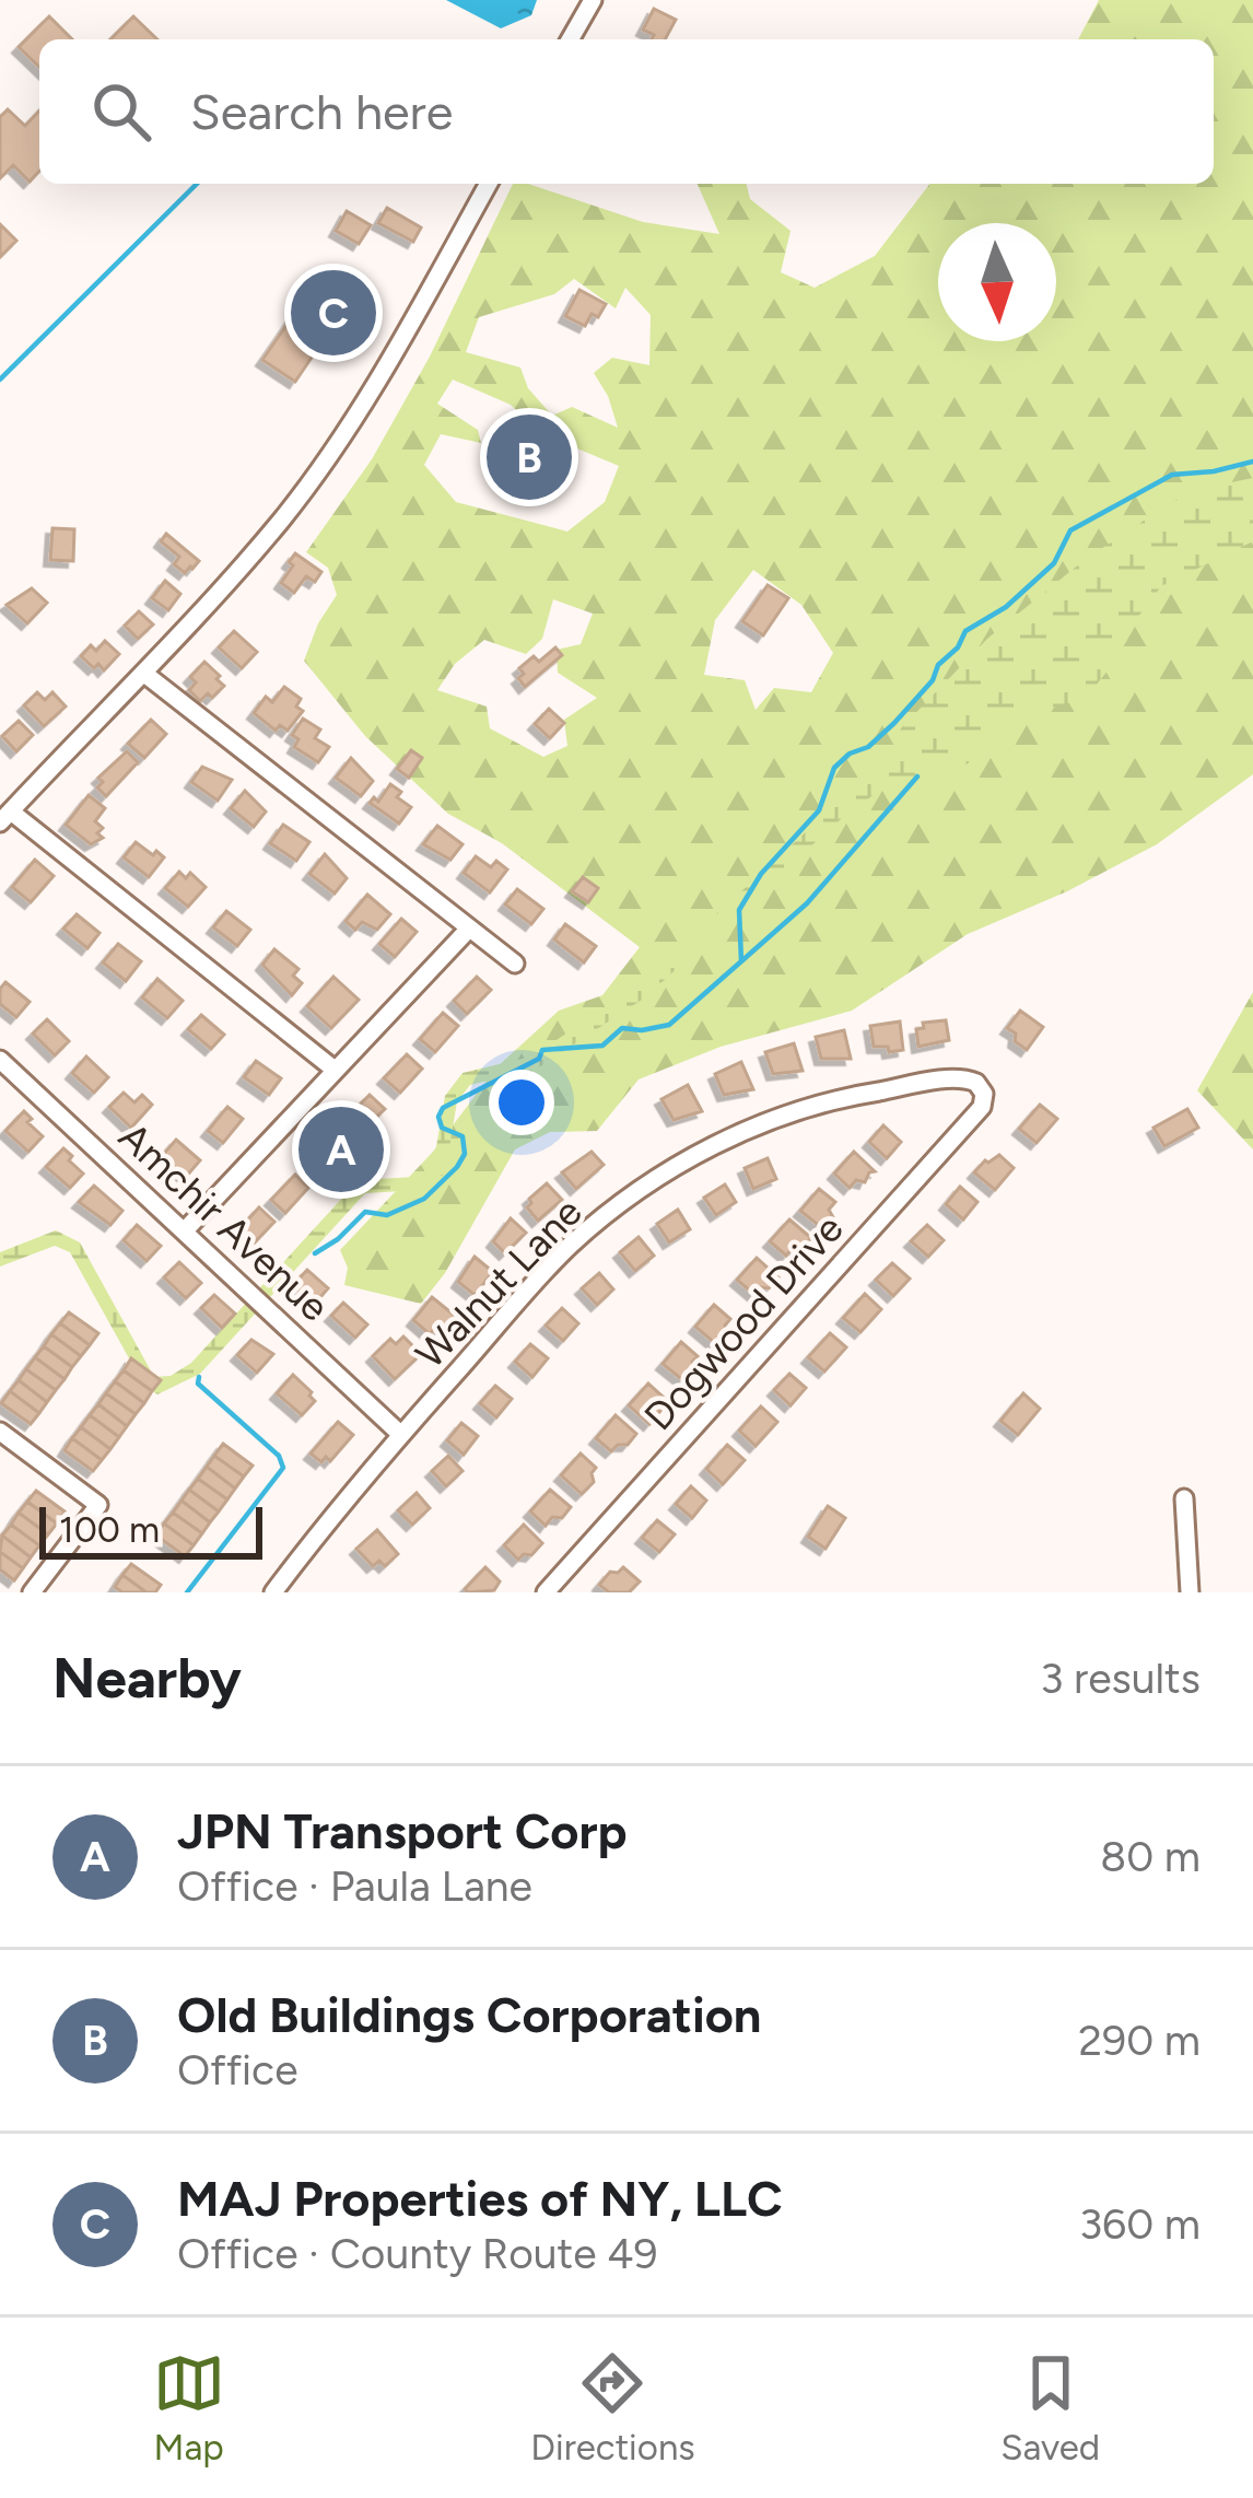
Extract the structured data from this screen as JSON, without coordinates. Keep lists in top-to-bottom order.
{
  "streets": {
    "street": ["Amchir Avenue", "Walnut Lane", "Dogwood Drive"]
  },
  "crossings": [
    ["Amchir Avenue", "Walnut Lane"],
    ["Walnut Lane", "Dogwood Drive"]
  ],
  "scale_bar": "100 m",
  "north": "bottom",
  "page": {
    "search": "Search here",
    "pins": ["C", "B", "A"],
    "scale": "100 m",
    "heading": ["Nearby", "3 results"],
    "list": [
      {
        "mark": "A",
        "name": "JPN Transport Corp",
        "note": "Office · Paula Lane",
        "value": "80 m"
      },
      {
        "mark": "B",
        "name": "Old Buildings Corporation",
        "note": "Office",
        "value": "290 m"
      },
      {
        "mark": "C",
        "name": "MAJ Properties of NY, LLC",
        "note": "Office · County Route 49",
        "value": "360 m"
      }
    ],
    "nav": ["Map", "Directions", "Saved"]
  }
}
